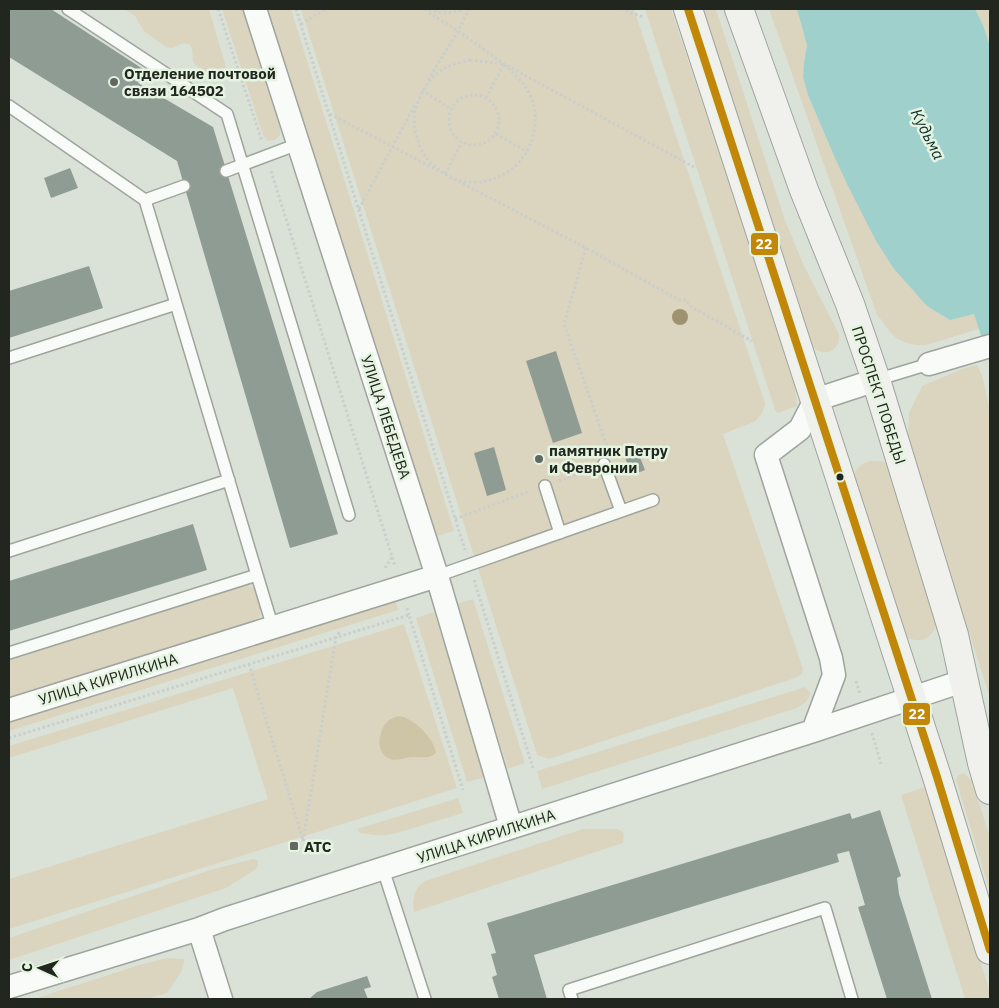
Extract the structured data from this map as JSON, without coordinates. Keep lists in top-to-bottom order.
{
  "streets": {
    "main road": ["ПРОСПЕКТ ПОБЕДЫ"],
    "street": ["УЛИЦА ЛЕБЕДЕВА", "УЛИЦА КИРИЛКИНА"]
  },
  "crossings": [
    ["ПРОСПЕКТ ПОБЕДЫ", "УЛИЦА КИРИЛКИНА"],
    ["УЛИЦА ЛЕБЕДЕВА", "УЛИЦА КИРИЛКИНА"]
  ],
  "water": ["Кудьма"],
  "places": {
    "other": ["Отделение почтовой связи 164502", "памятник Петру и Февронии"],
    "transit": ["АТС"]
  },
  "lines": ["transit line 22"],
  "north": "left"
}
